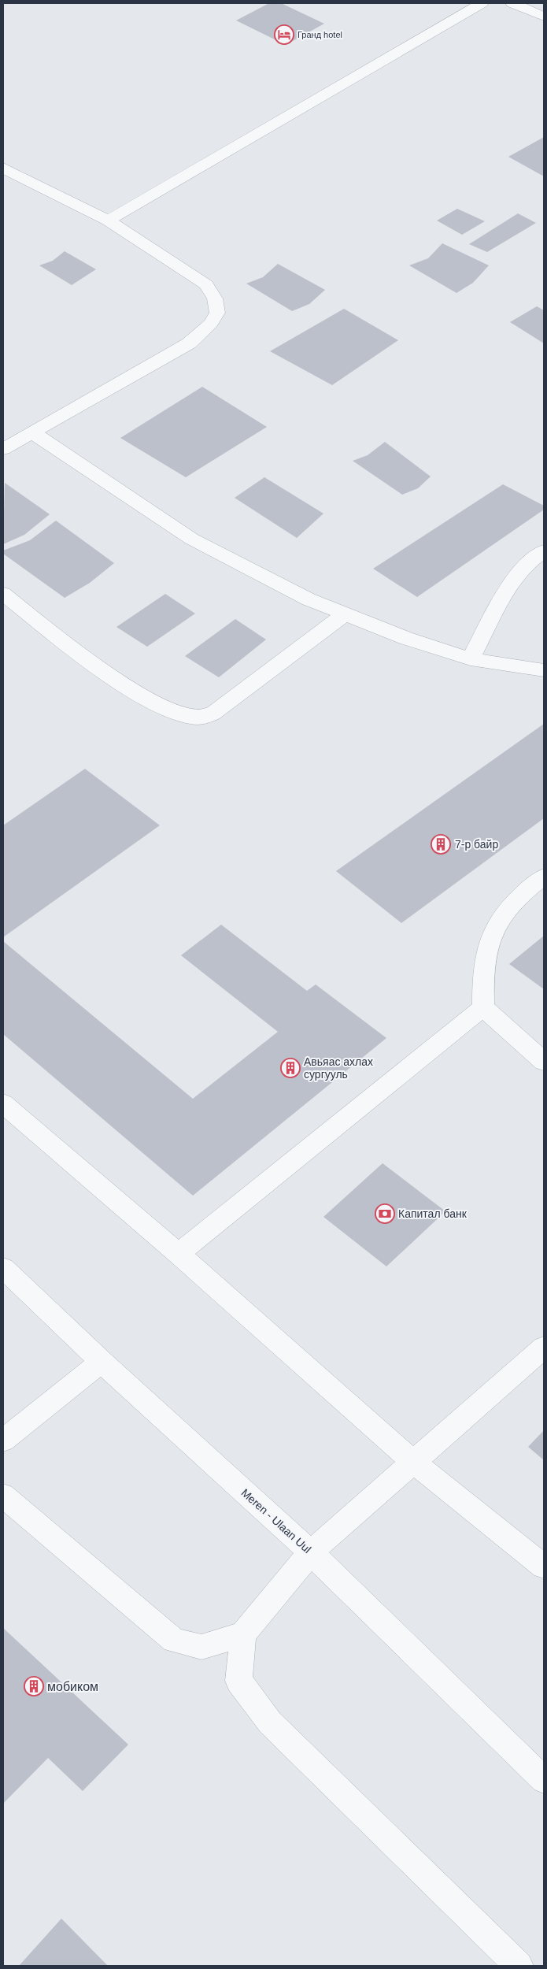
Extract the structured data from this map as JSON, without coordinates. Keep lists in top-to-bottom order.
{
  "streets": {
    "street": ["Meren - Ulaan Uul"]
  },
  "places": {
    "hotel": ["Гранд hotel"],
    "building": ["7-р байр", "Авьяас ахлах сургууль", "мобиком"],
    "bank": ["Капитал банк"]
  }
}
